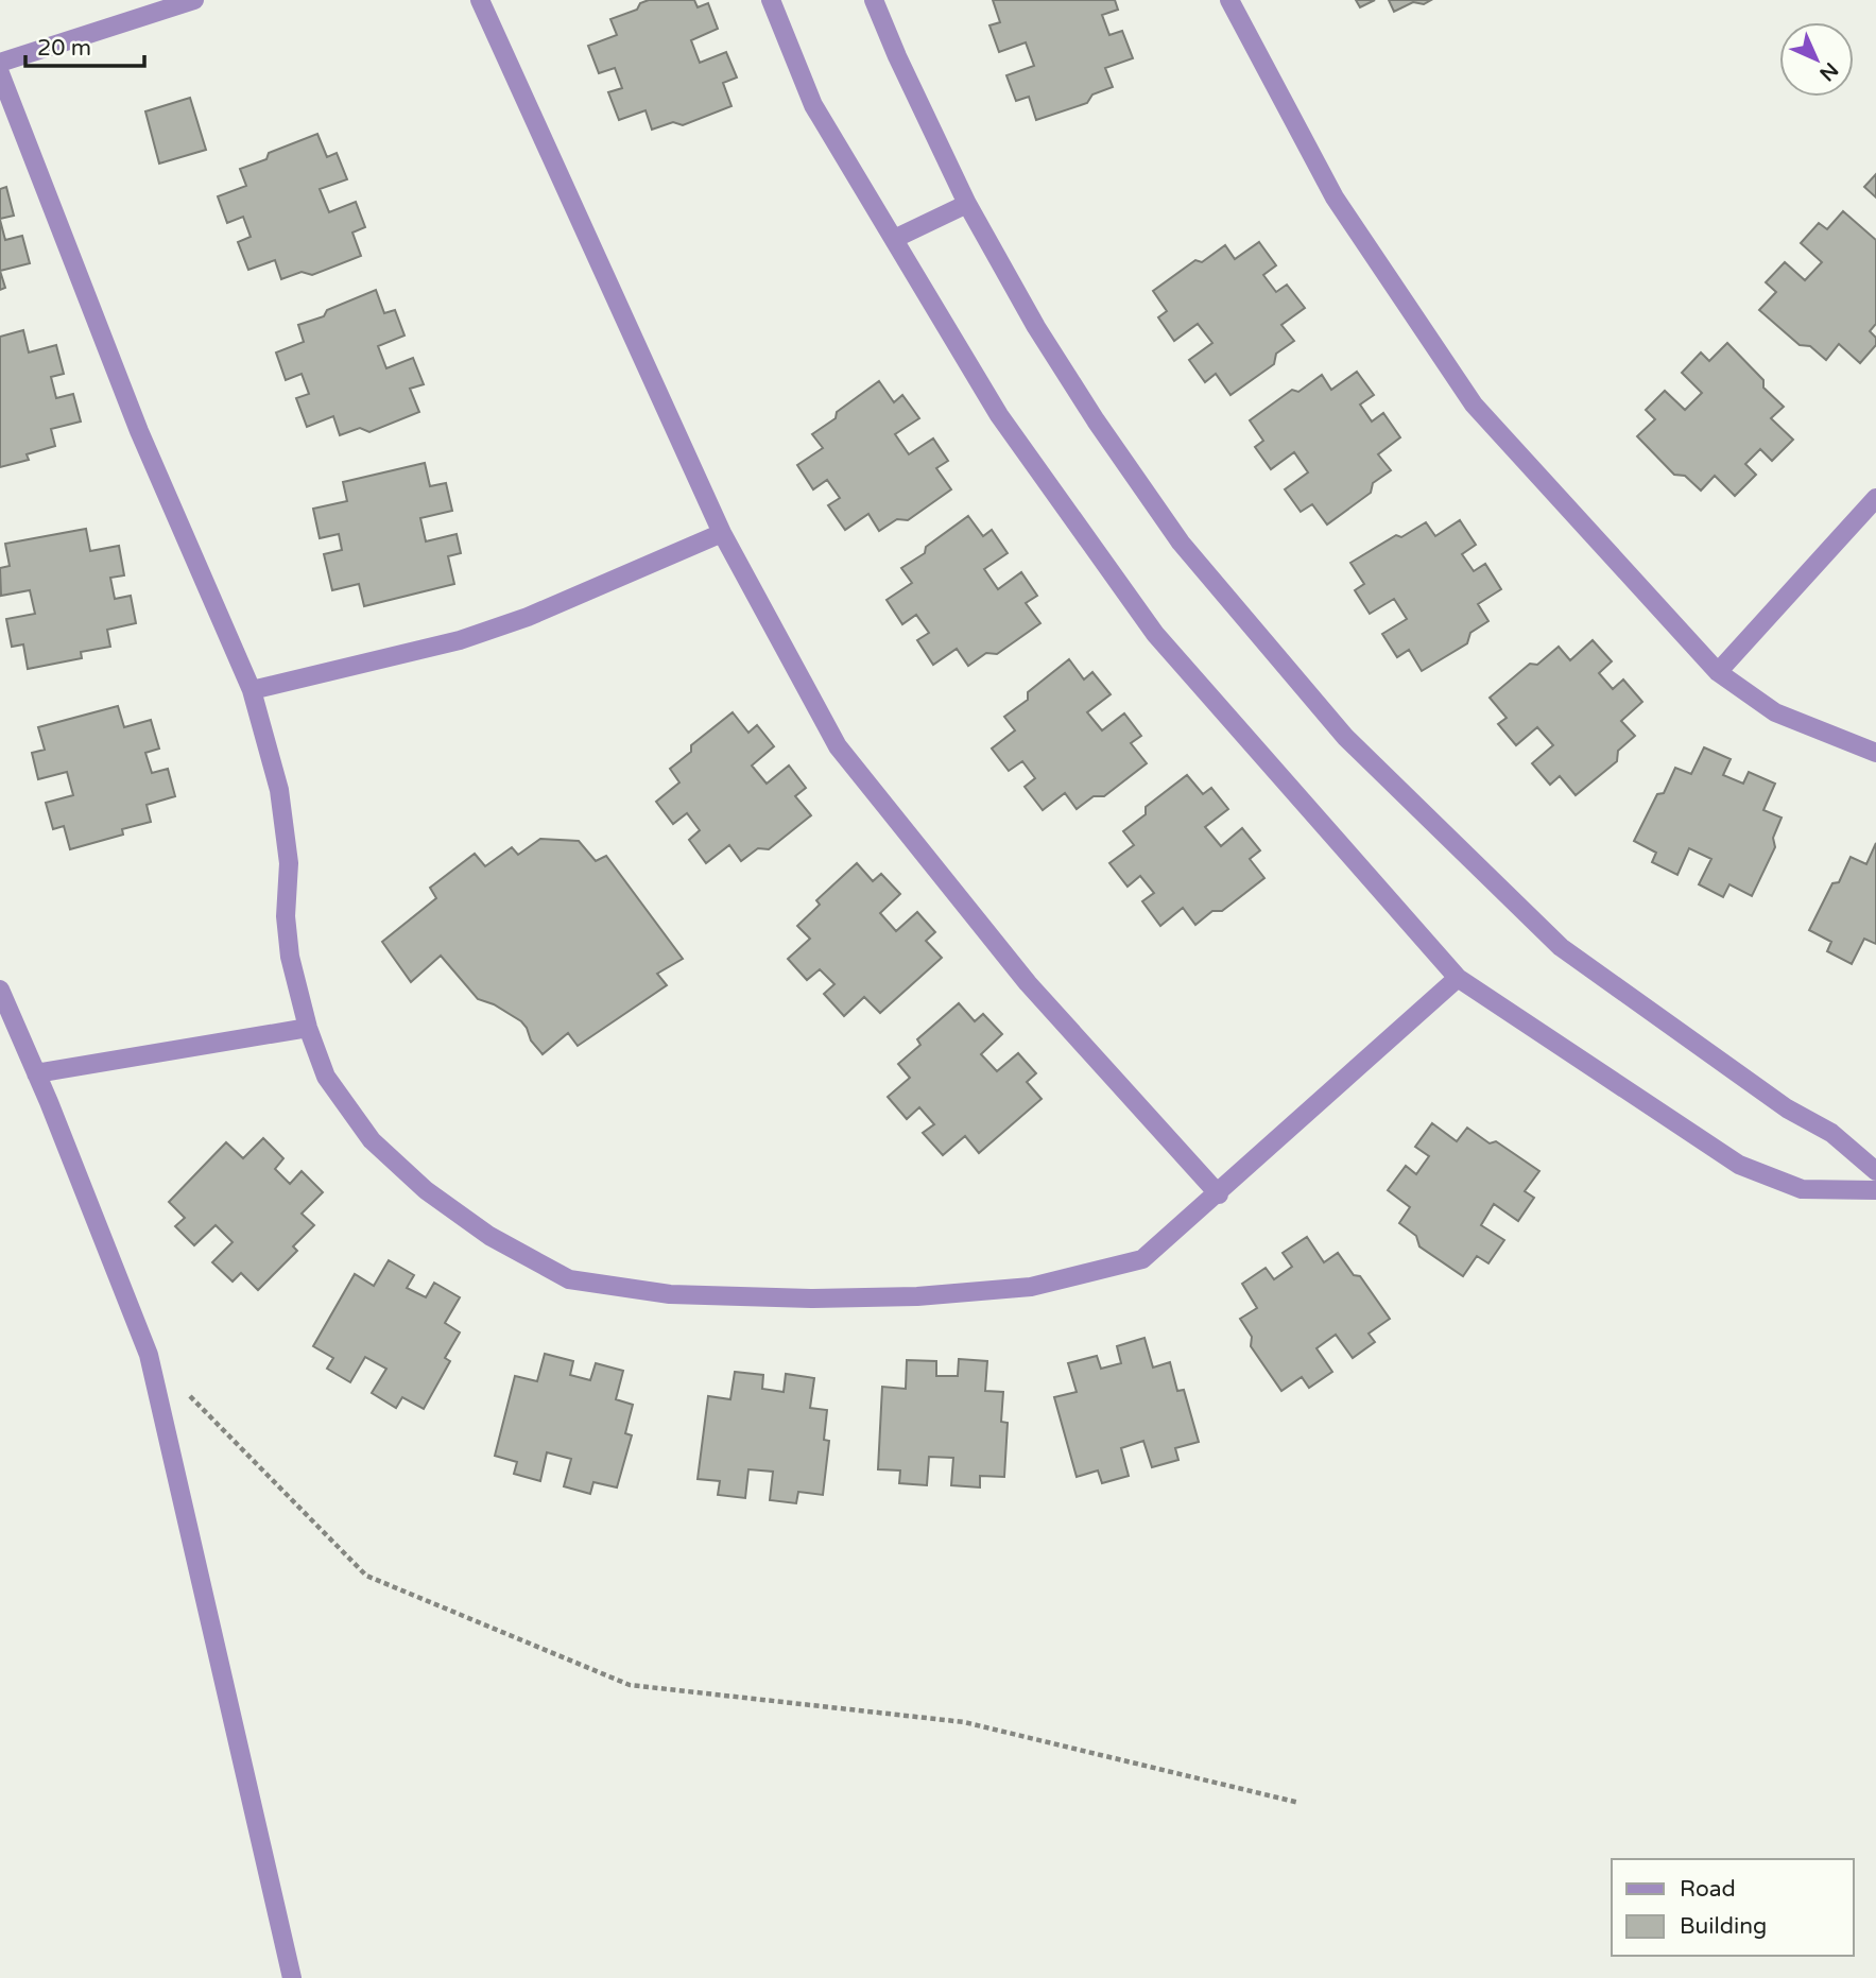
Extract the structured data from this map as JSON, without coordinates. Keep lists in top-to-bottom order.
{
  "legend": ["Road", "Building"],
  "scale_bar": "20 m",
  "north": "bottom right"
}
